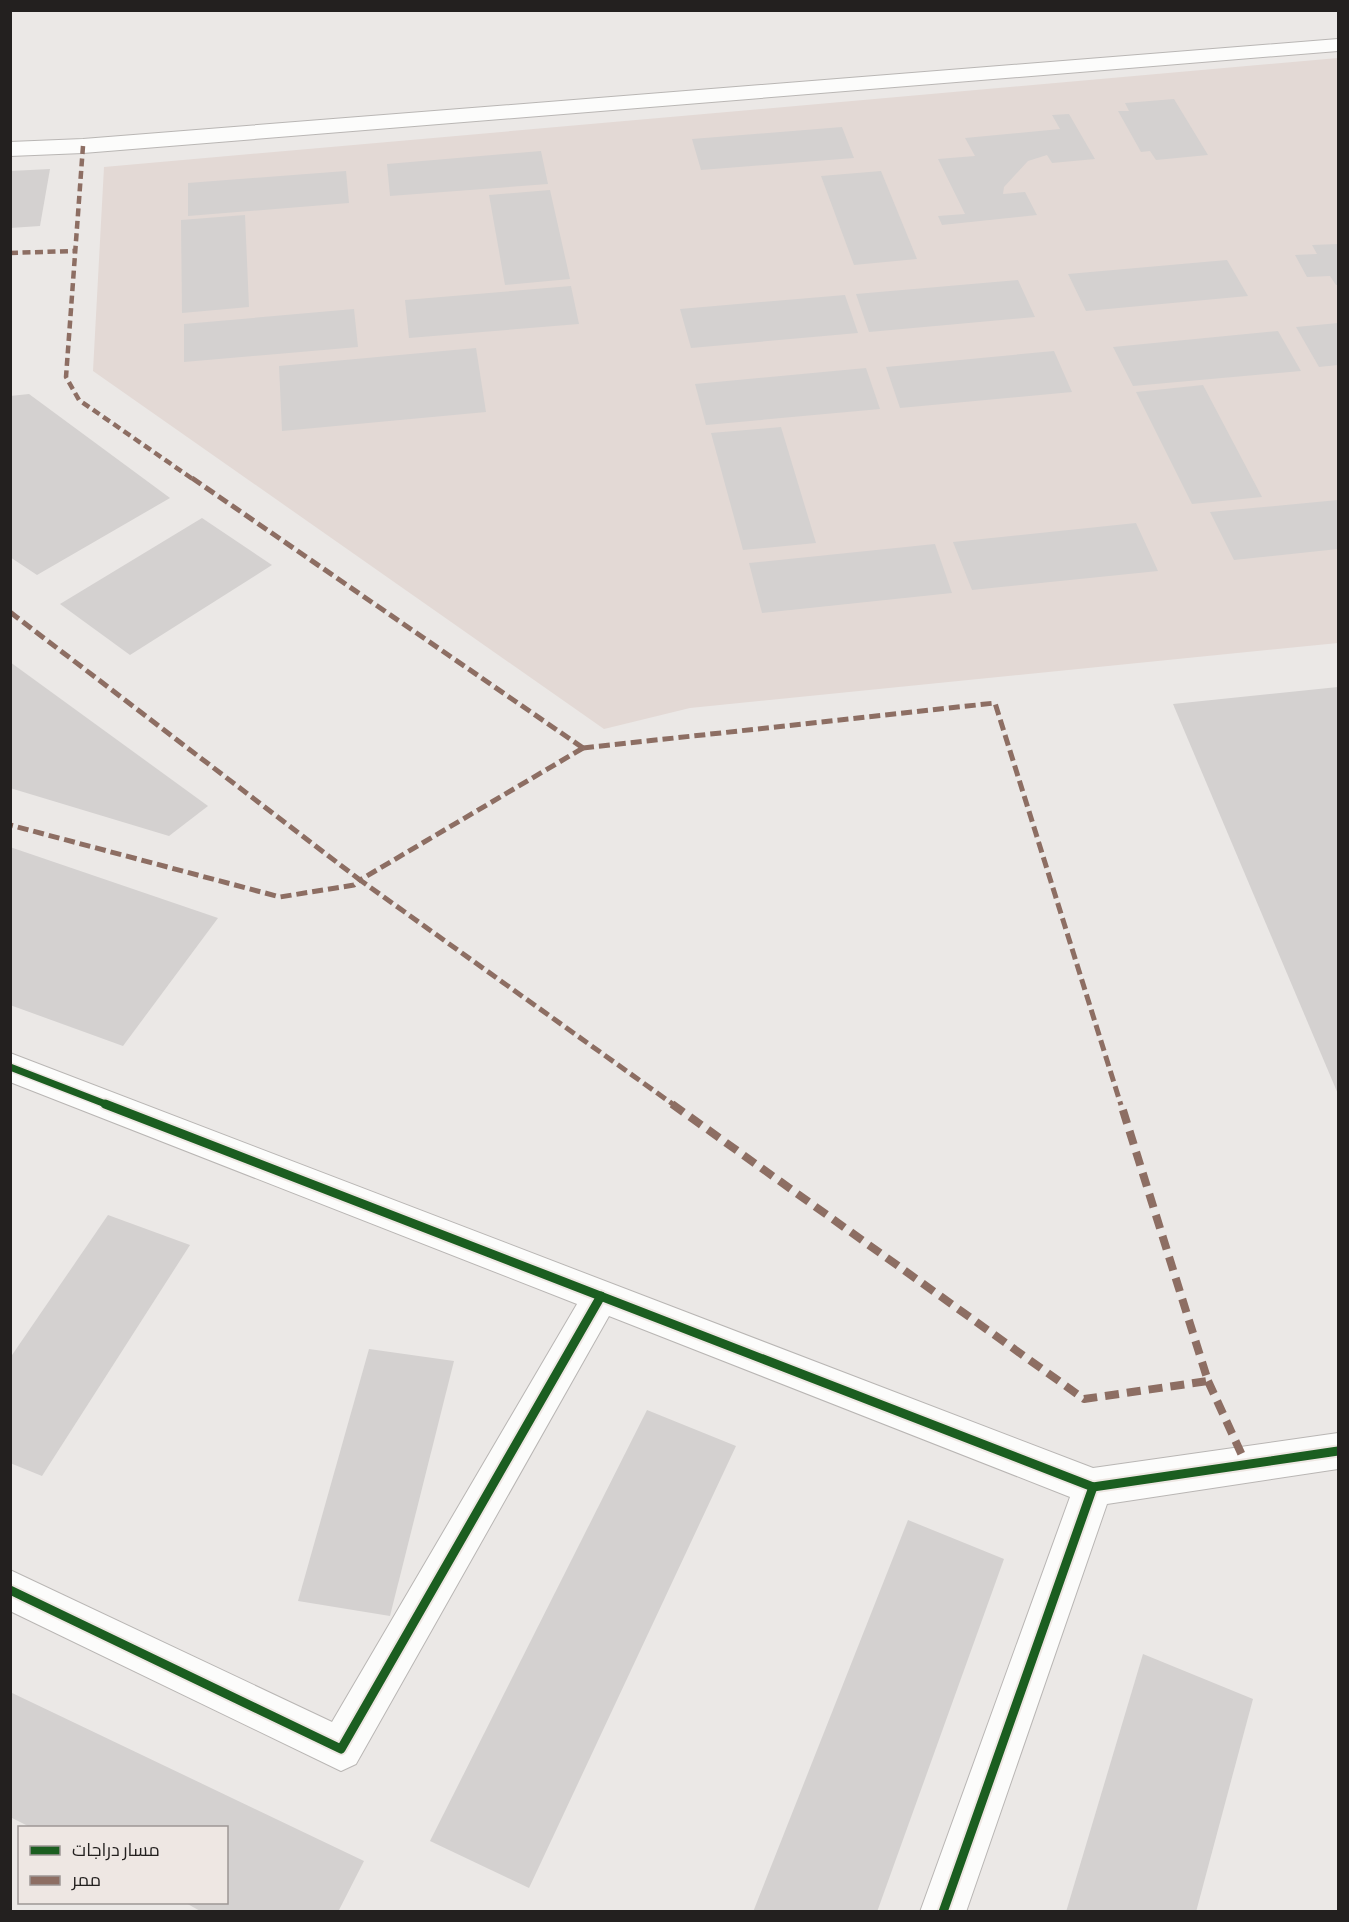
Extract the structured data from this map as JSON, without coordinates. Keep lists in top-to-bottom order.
{
  "legend": ["مسار دراجات", "ممر"]
}
